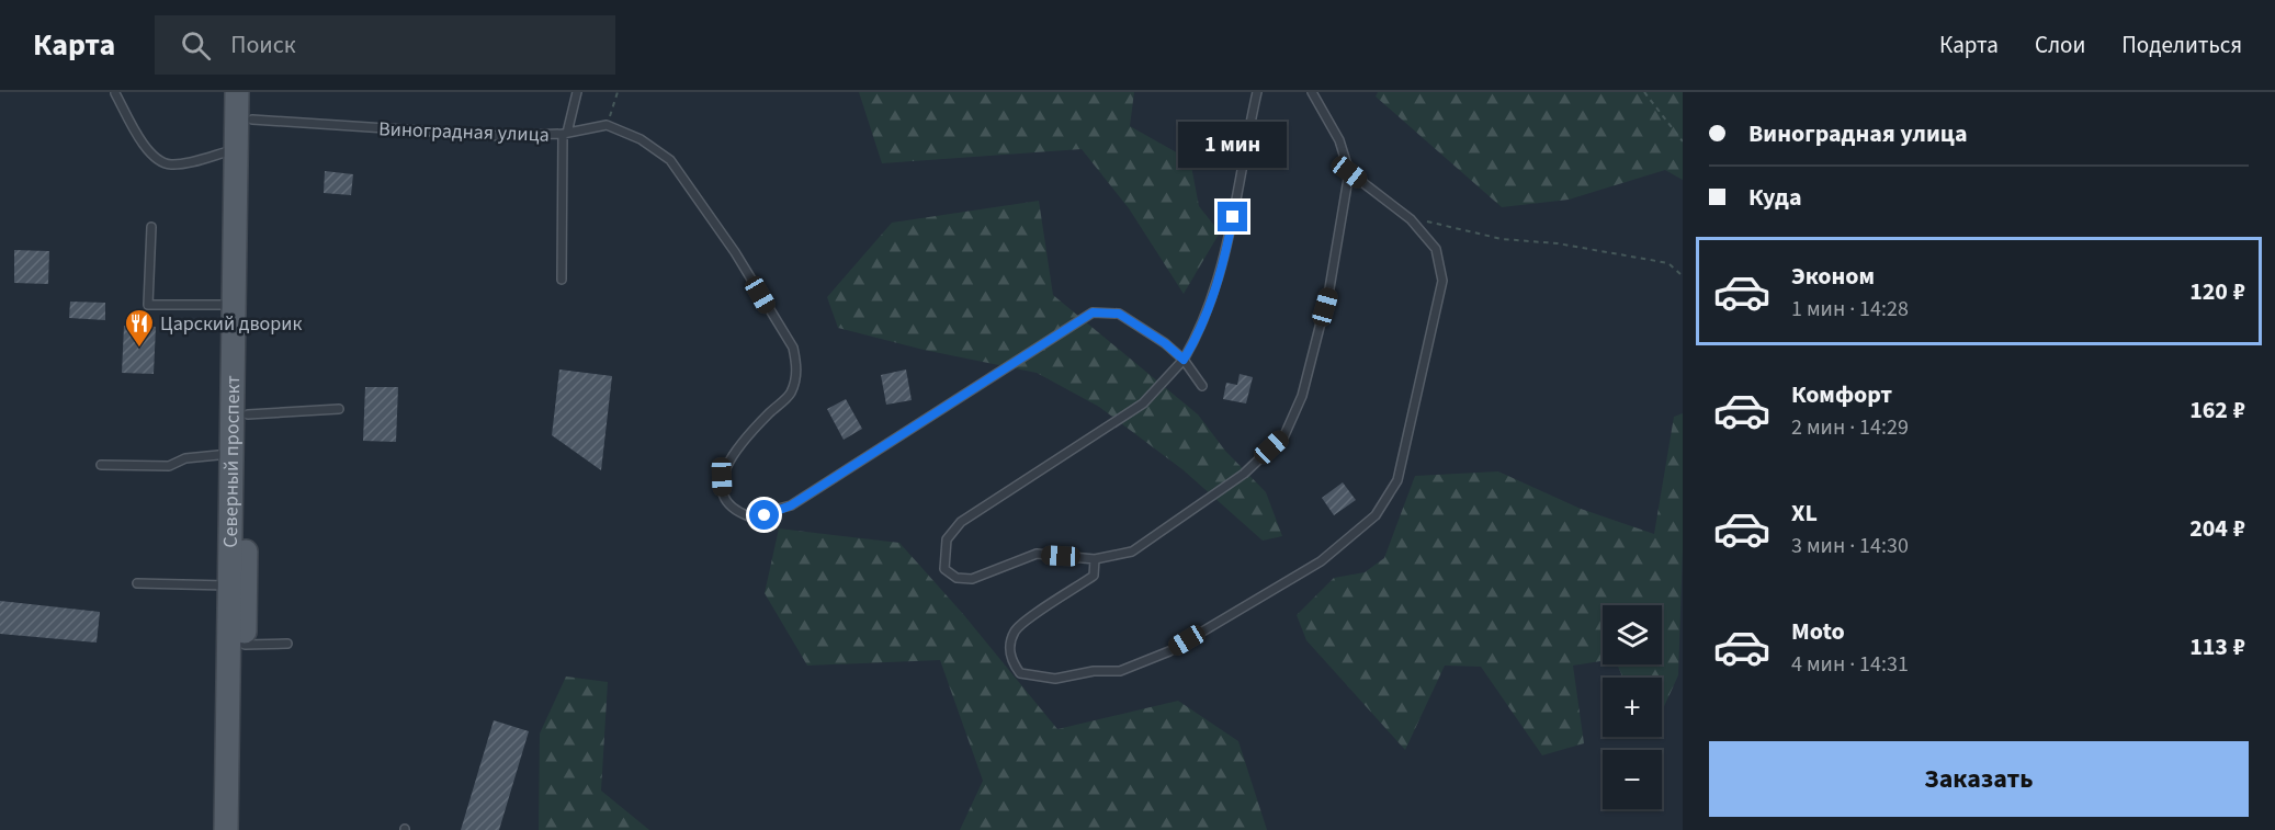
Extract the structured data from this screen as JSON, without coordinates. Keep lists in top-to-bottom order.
{
  "streets": {
    "main road": ["Северный проспект"],
    "lane": ["Виноградная улица"]
  },
  "crossings": [
    ["Виноградная улица", "Северный проспект"]
  ],
  "places": {
    "restaurant": ["Царский дворик"]
  },
  "page": {
    "header": "Карта",
    "search": "Поиск",
    "nav": ["Карта", "Слои", "Поделиться"],
    "banner": ["Виноградная улица", "Куда"],
    "bubble": "1 мин",
    "list": [
      {
        "name": "Эконом",
        "note": "1 мин · 14:28",
        "value": "120 ₽"
      },
      {
        "name": "Комфорт",
        "note": "2 мин · 14:29",
        "value": "162 ₽"
      },
      {
        "name": "XL",
        "note": "3 мин · 14:30",
        "value": "204 ₽"
      },
      {
        "name": "Moto",
        "note": "4 мин · 14:31",
        "value": "113 ₽"
      }
    ],
    "map_buttons": ["+", "−"],
    "buttons": "Заказать"
  }
}
